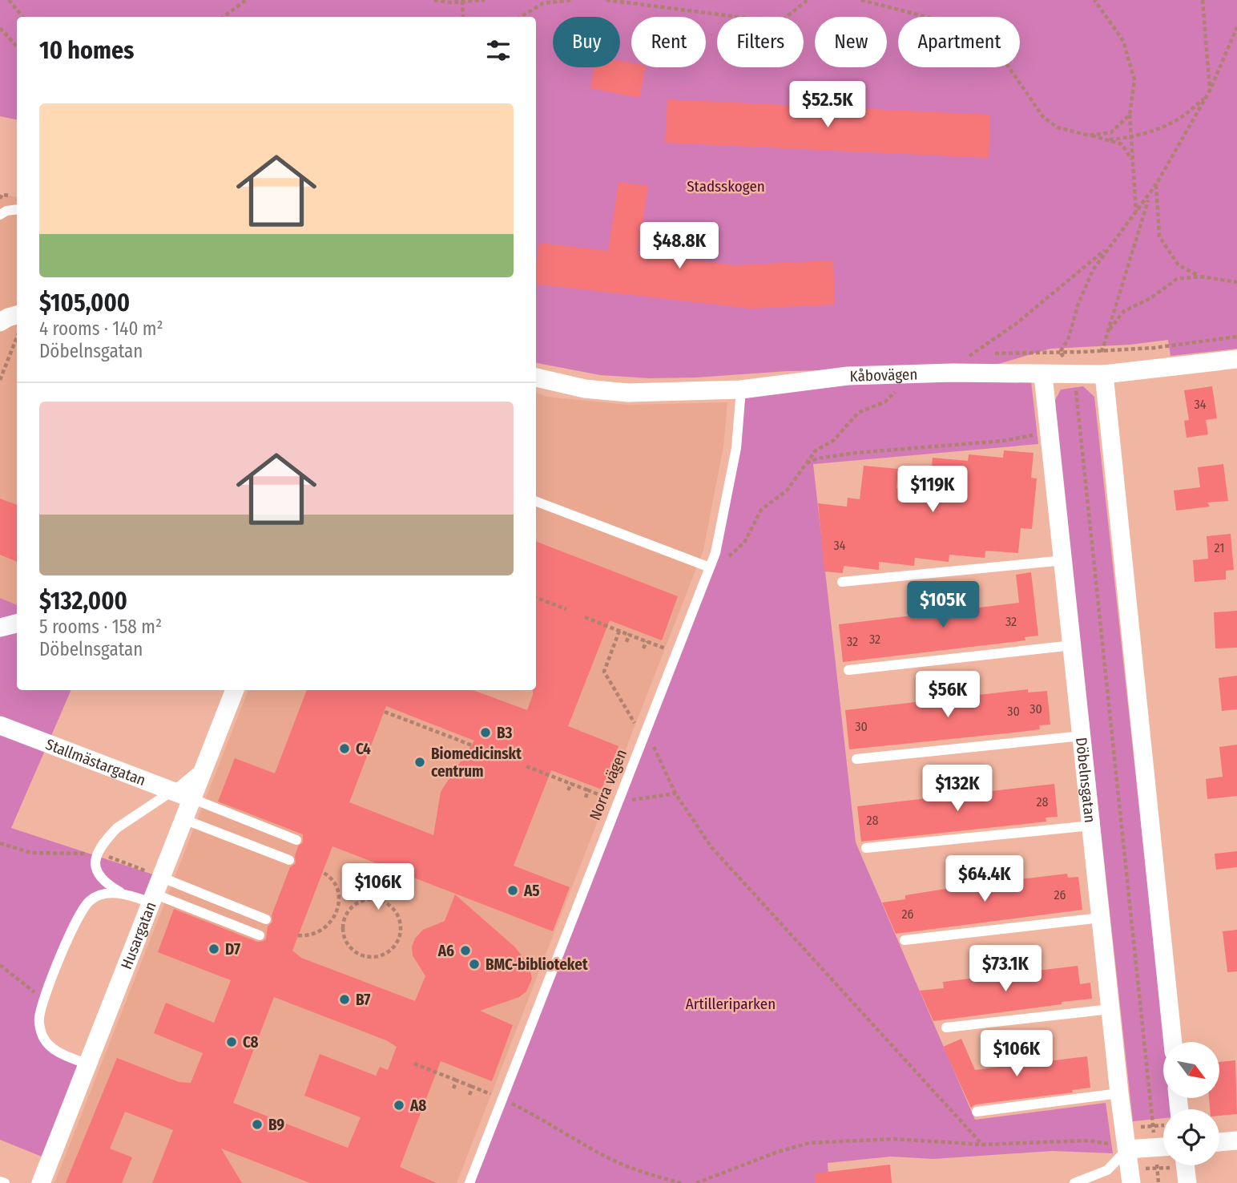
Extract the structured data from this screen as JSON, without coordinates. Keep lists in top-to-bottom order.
{
  "streets": {
    "street": [
      "Kåbovägen",
      "Stallmästargatan",
      "Döbelnsgatan",
      "Husargatan"
    ],
    "lane": ["Norra vägen"]
  },
  "crossings": [
    ["Kåbovägen", "Döbelnsgatan"],
    ["Kåbovägen", "Norra vägen"],
    ["Stallmästargatan", "Husargatan"]
  ],
  "parks": ["Stadsskogen", "Artilleriparken"],
  "places": [
    "B3",
    "C4",
    "Biomedicinskt centrum",
    "A5",
    "D7",
    "A6",
    "BMC-biblioteket",
    "B7",
    "C8",
    "A8",
    "B9"
  ],
  "house_numbers": [
    "34",
    "34",
    "21",
    "32",
    "32",
    "32",
    "30",
    "30",
    "30",
    "28",
    "28",
    "26",
    "26"
  ],
  "north": "bottom right",
  "page": {
    "chip": [
      "Buy",
      "Rent",
      "Filters",
      "New",
      "Apartment"
    ],
    "heading": "10 homes",
    "price": [
      "$52.5K",
      "$48.8K",
      "$119K",
      "$105K",
      "$56K",
      "$132K",
      "$64.4K",
      "$106K",
      "$73.1K",
      "$106K"
    ],
    "list": [
      {
        "name": "$105,000",
        "note": "4 rooms · 140 m² · Döbelnsgatan"
      },
      {
        "name": "$132,000",
        "note": "5 rooms · 158 m² · Döbelnsgatan"
      }
    ]
  }
}
